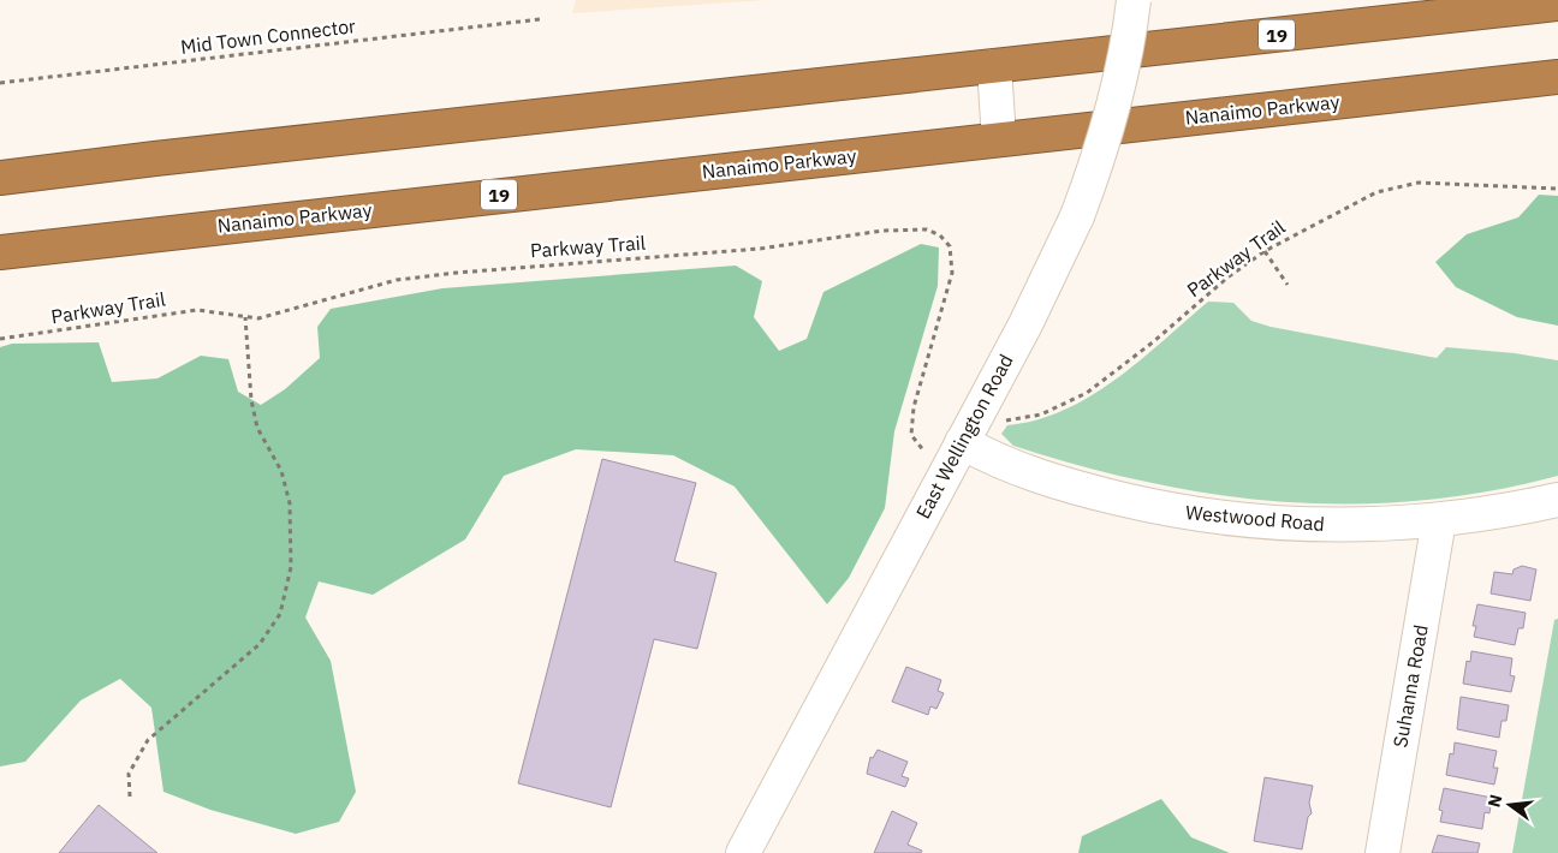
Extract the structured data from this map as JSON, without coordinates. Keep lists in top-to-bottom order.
{
  "streets": {
    "highway": ["19", "Nanaimo Parkway"],
    "street": ["East Wellington Road", "Westwood Road", "Suhanna Road"],
    "path": ["Mid Town Connector", "Parkway Trail"]
  },
  "crossings": [
    ["East Wellington Road", "Westwood Road"],
    ["Westwood Road", "Suhanna Road"]
  ],
  "north": "left"
}
